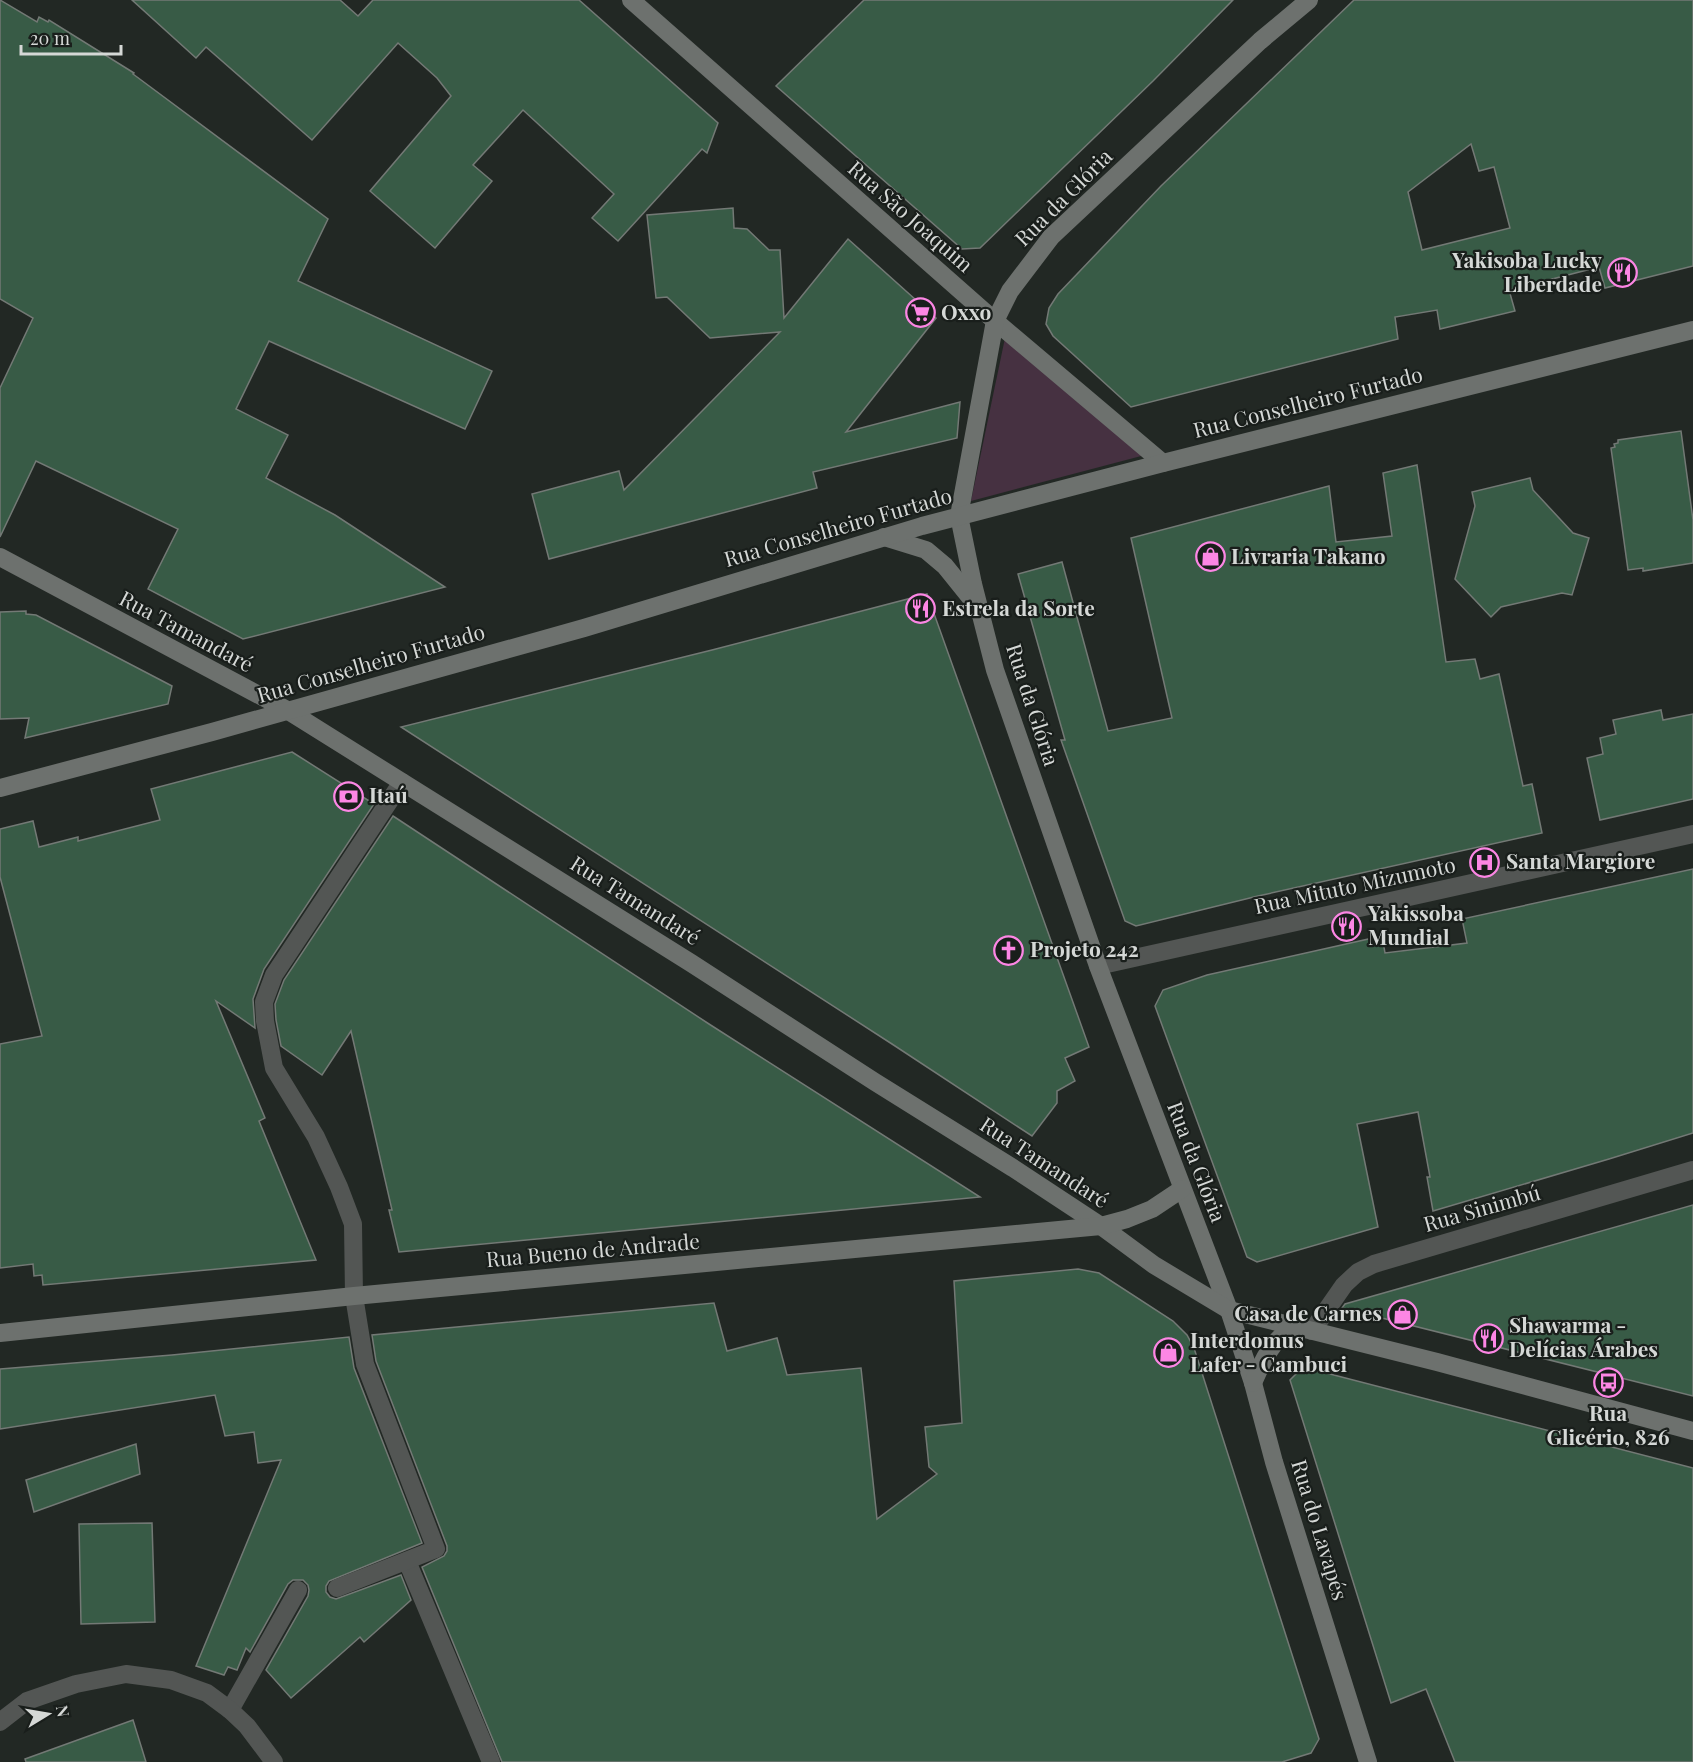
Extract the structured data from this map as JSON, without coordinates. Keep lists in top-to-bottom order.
{
  "streets": {
    "street": [
      "Rua da Glória",
      "Rua São Joaquim",
      "Rua Conselheiro Furtado",
      "Rua Tamandaré",
      "Rua Mituto Mizumoto",
      "Rua Sinimbú",
      "Rua Bueno de Andrade",
      "Rua do Lavapés"
    ]
  },
  "crossings": [
    ["Rua da Glória", "Rua São Joaquim"],
    ["Rua da Glória", "Rua Conselheiro Furtado"],
    ["Rua da Glória", "Rua Tamandaré"],
    ["Rua da Glória", "Rua Mituto Mizumoto"],
    ["Rua da Glória", "Rua Bueno de Andrade"],
    ["Rua da Glória", "Rua do Lavapés"],
    ["Rua São Joaquim", "Rua Conselheiro Furtado"],
    ["Rua Conselheiro Furtado", "Rua Tamandaré"],
    ["Rua Tamandaré", "Rua Sinimbú"],
    ["Rua Tamandaré", "Rua Bueno de Andrade"],
    ["Rua Tamandaré", "Rua do Lavapés"]
  ],
  "places": {
    "restaurant": [
      "Yakisoba Lucky Liberdade",
      "Estrela da Sorte",
      "Yakissoba Mundial",
      "Shawarma - Delícias Árabes"
    ],
    "supermarket": ["Oxxo"],
    "shop": ["Livraria Takano", "Casa de Carnes", "Interdomus Lafer - Cambuci"],
    "bank": ["Itaú"],
    "hospital": ["Santa Margiore"],
    "church": ["Projeto 242"],
    "bus stop": ["Rua Glicério, 826"]
  },
  "scale_bar": "20 m",
  "north": "right"
}
